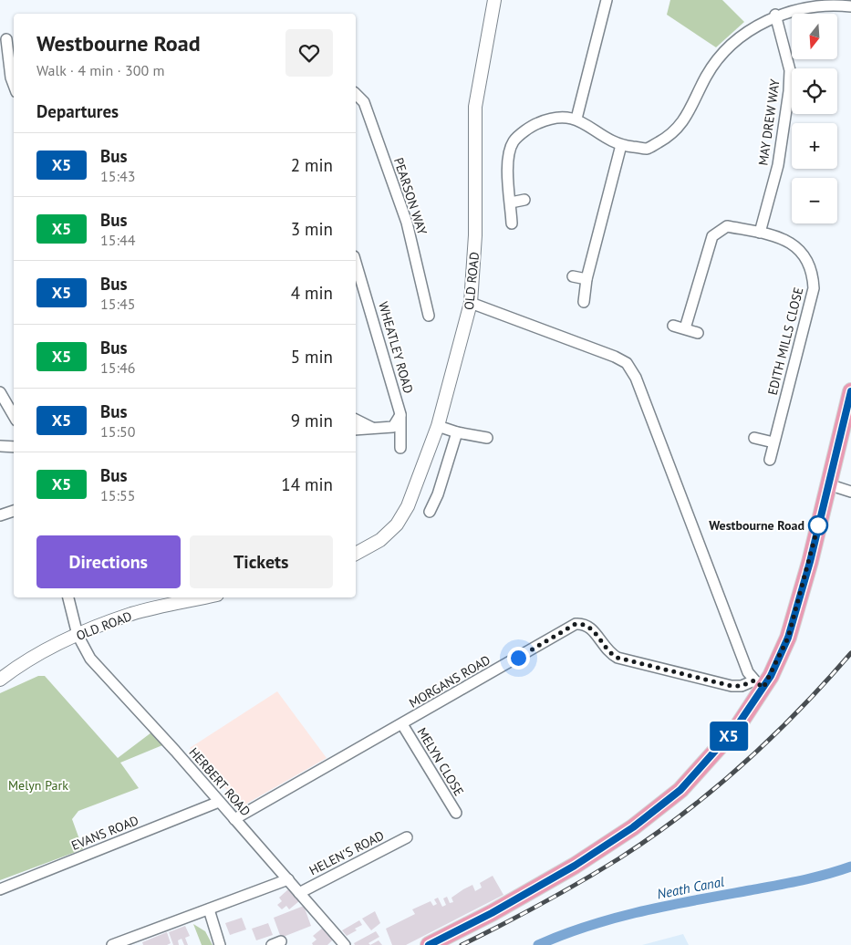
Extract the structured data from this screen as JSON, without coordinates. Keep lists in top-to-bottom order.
{
  "streets": {
    "street": [
      "MAY DREW WAY",
      "PEARSON WAY",
      "OLD ROAD",
      "EDITH MILLS CLOSE",
      "WHEATLEY ROAD",
      "MORGANS ROAD",
      "MELYN CLOSE",
      "HERBERT ROAD",
      "EVANS ROAD",
      "HELEN'S ROAD"
    ]
  },
  "crossings": [
    ["MAY DREW WAY", "EDITH MILLS CLOSE"],
    ["OLD ROAD", "HERBERT ROAD"],
    ["MORGANS ROAD", "MELYN CLOSE"],
    ["MORGANS ROAD", "HERBERT ROAD"],
    ["HERBERT ROAD", "EVANS ROAD"],
    ["HERBERT ROAD", "HELEN'S ROAD"]
  ],
  "water": ["Neath Canal"],
  "parks": ["Melyn Park"],
  "places": ["Westbourne Road"],
  "lines": ["bus line X5"],
  "north": "bottom",
  "page": {
    "on_map": "X5",
    "map_buttons": ["+", "−"],
    "heading": [
      ["Westbourne Road", "Walk · 4 min · 300 m"],
      "Departures"
    ],
    "list": [
      {
        "mark": "X5",
        "name": "Bus",
        "note": "15:43",
        "value": "2 min"
      },
      {
        "mark": "X5",
        "name": "Bus",
        "note": "15:44",
        "value": "3 min"
      },
      {
        "mark": "X5",
        "name": "Bus",
        "note": "15:45",
        "value": "4 min"
      },
      {
        "mark": "X5",
        "name": "Bus",
        "note": "15:46",
        "value": "5 min"
      },
      {
        "mark": "X5",
        "name": "Bus",
        "note": "15:50",
        "value": "9 min"
      },
      {
        "mark": "X5",
        "name": "Bus",
        "note": "15:55",
        "value": "14 min"
      }
    ],
    "buttons": ["Directions", "Tickets"]
  }
}
